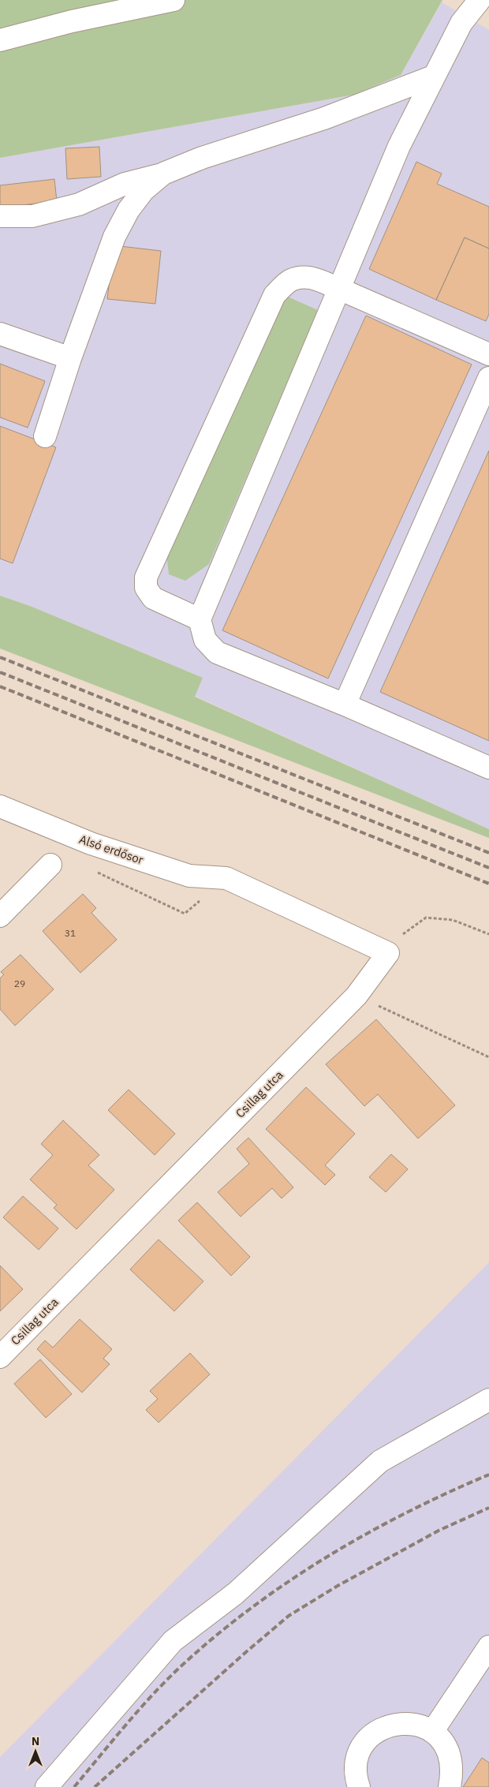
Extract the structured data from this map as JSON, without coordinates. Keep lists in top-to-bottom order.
{
  "streets": {
    "street": ["Alsó erdősor", "Csillag utca"]
  },
  "crossings": [
    ["Alsó erdősor", "Csillag utca"]
  ],
  "house_numbers": ["31", "29"],
  "north": "top"
}
